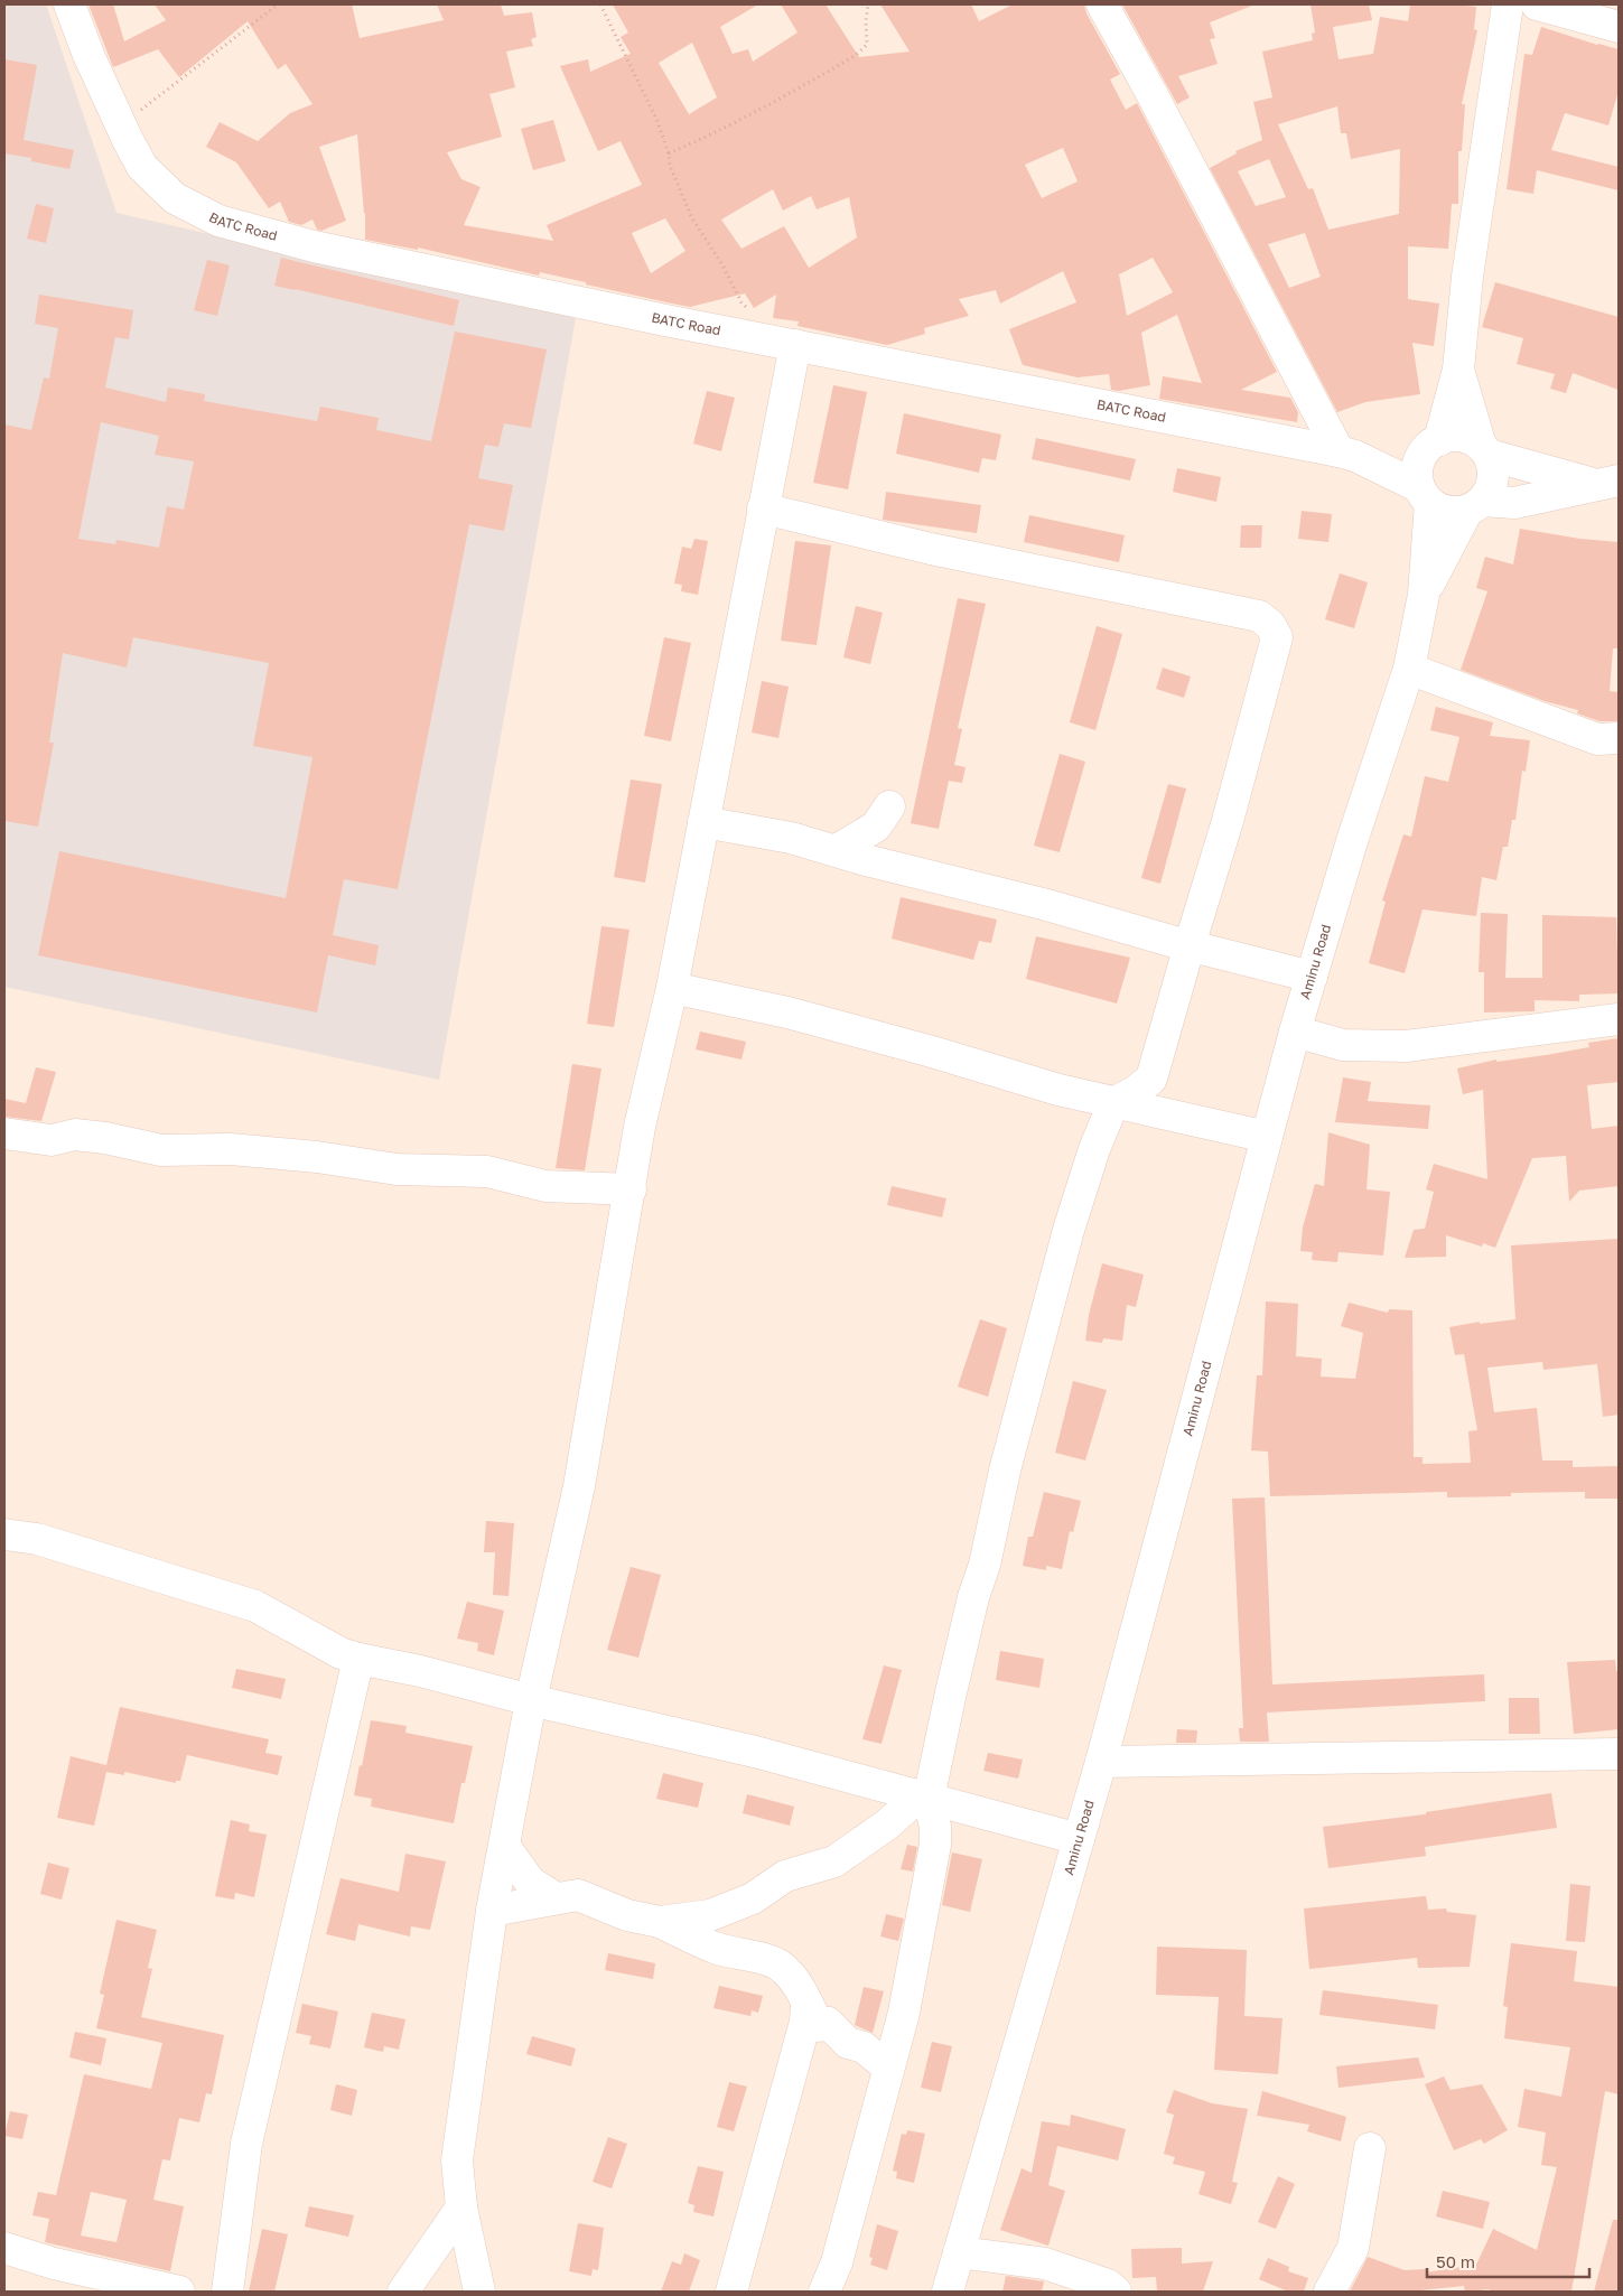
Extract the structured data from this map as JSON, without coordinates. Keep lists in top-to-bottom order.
{
  "streets": {
    "street": ["BATC Road", "Aminu Road"]
  },
  "crossings": [
    ["BATC Road", "Aminu Road"]
  ],
  "scale_bar": "50 m"
}
